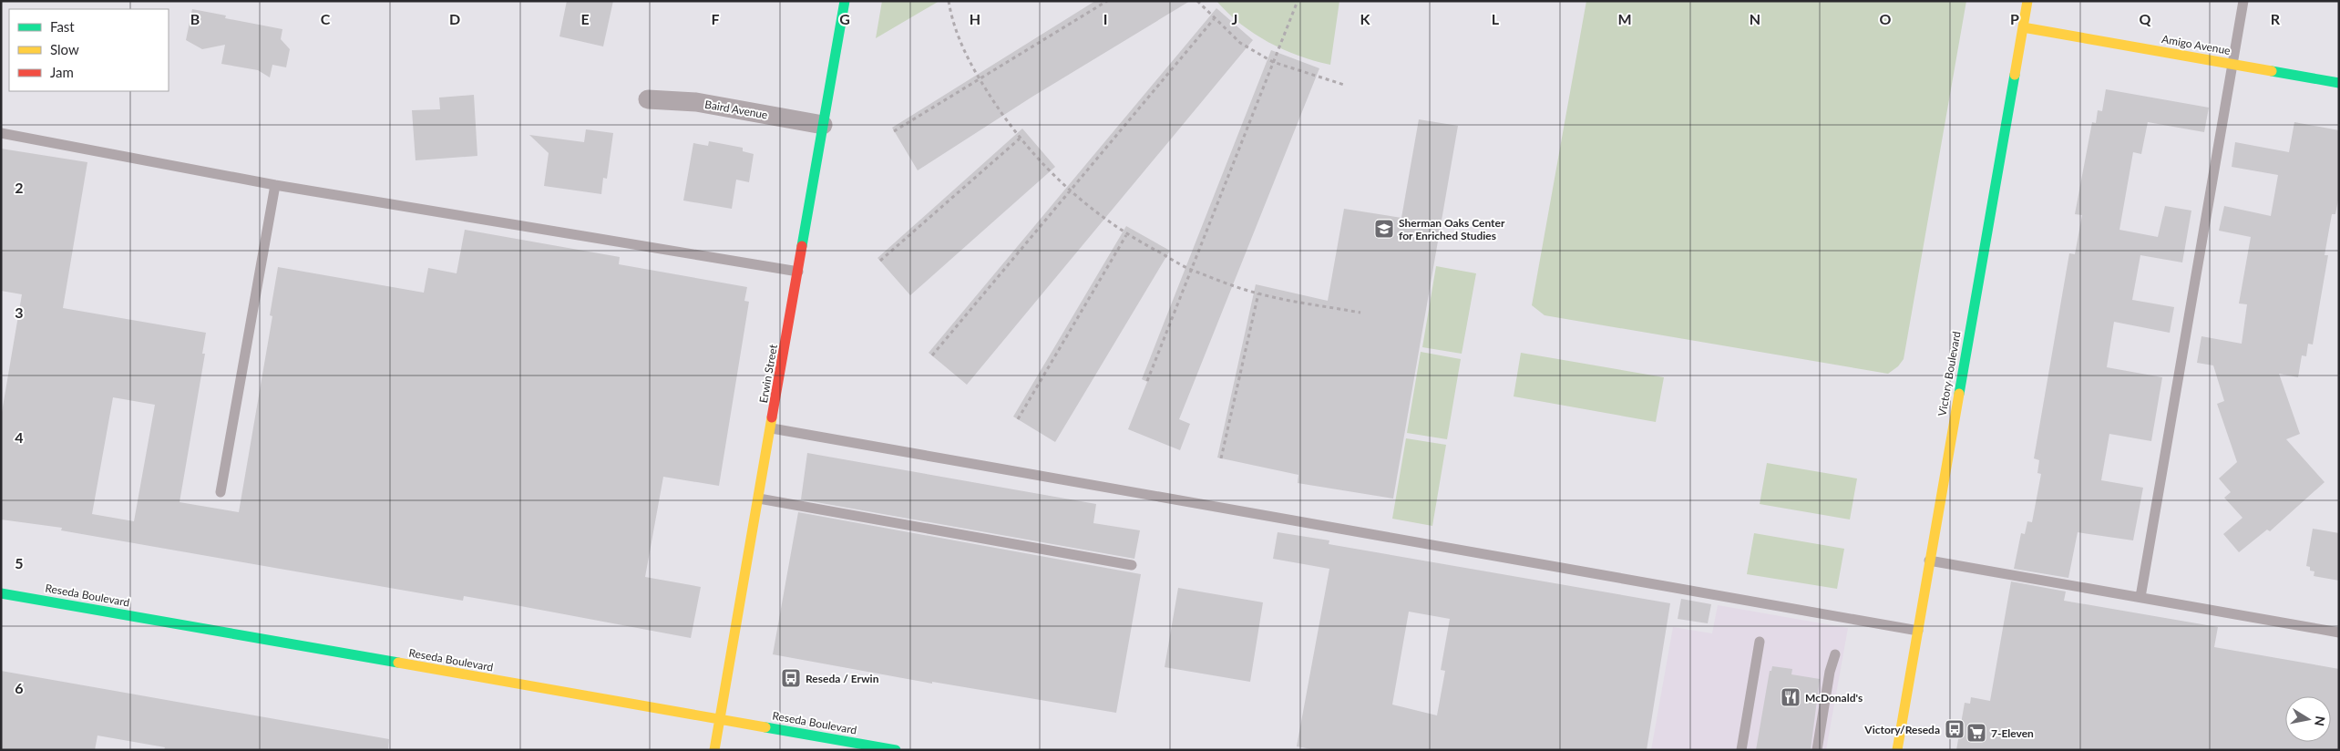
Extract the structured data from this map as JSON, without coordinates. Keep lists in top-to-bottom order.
{
  "streets": {
    "main road": [
      "Amigo Avenue",
      "Erwin Street",
      "Victory Boulevard",
      "Reseda Boulevard"
    ],
    "street": ["Baird Avenue"]
  },
  "crossings": [
    ["Amigo Avenue", "Victory Boulevard"],
    ["Baird Avenue", "Erwin Street"],
    ["Erwin Street", "Reseda Boulevard"]
  ],
  "places": {
    "school or university": ["Sherman Oaks Center for Enriched Studies"],
    "bus stop": ["Reseda / Erwin", "Victory/Reseda"],
    "restaurant": ["McDonald's"],
    "supermarket": ["7-Eleven"]
  },
  "legend": ["Fast", "Slow", "Jam"],
  "north": "right",
  "grid": {
    "columns": [
      "B",
      "C",
      "D",
      "E",
      "F",
      "G",
      "H",
      "I",
      "J",
      "K",
      "L",
      "M",
      "N",
      "O",
      "P",
      "Q",
      "R"
    ],
    "rows": [
      "2",
      "3",
      "4",
      "5",
      "6"
    ]
  }
}
